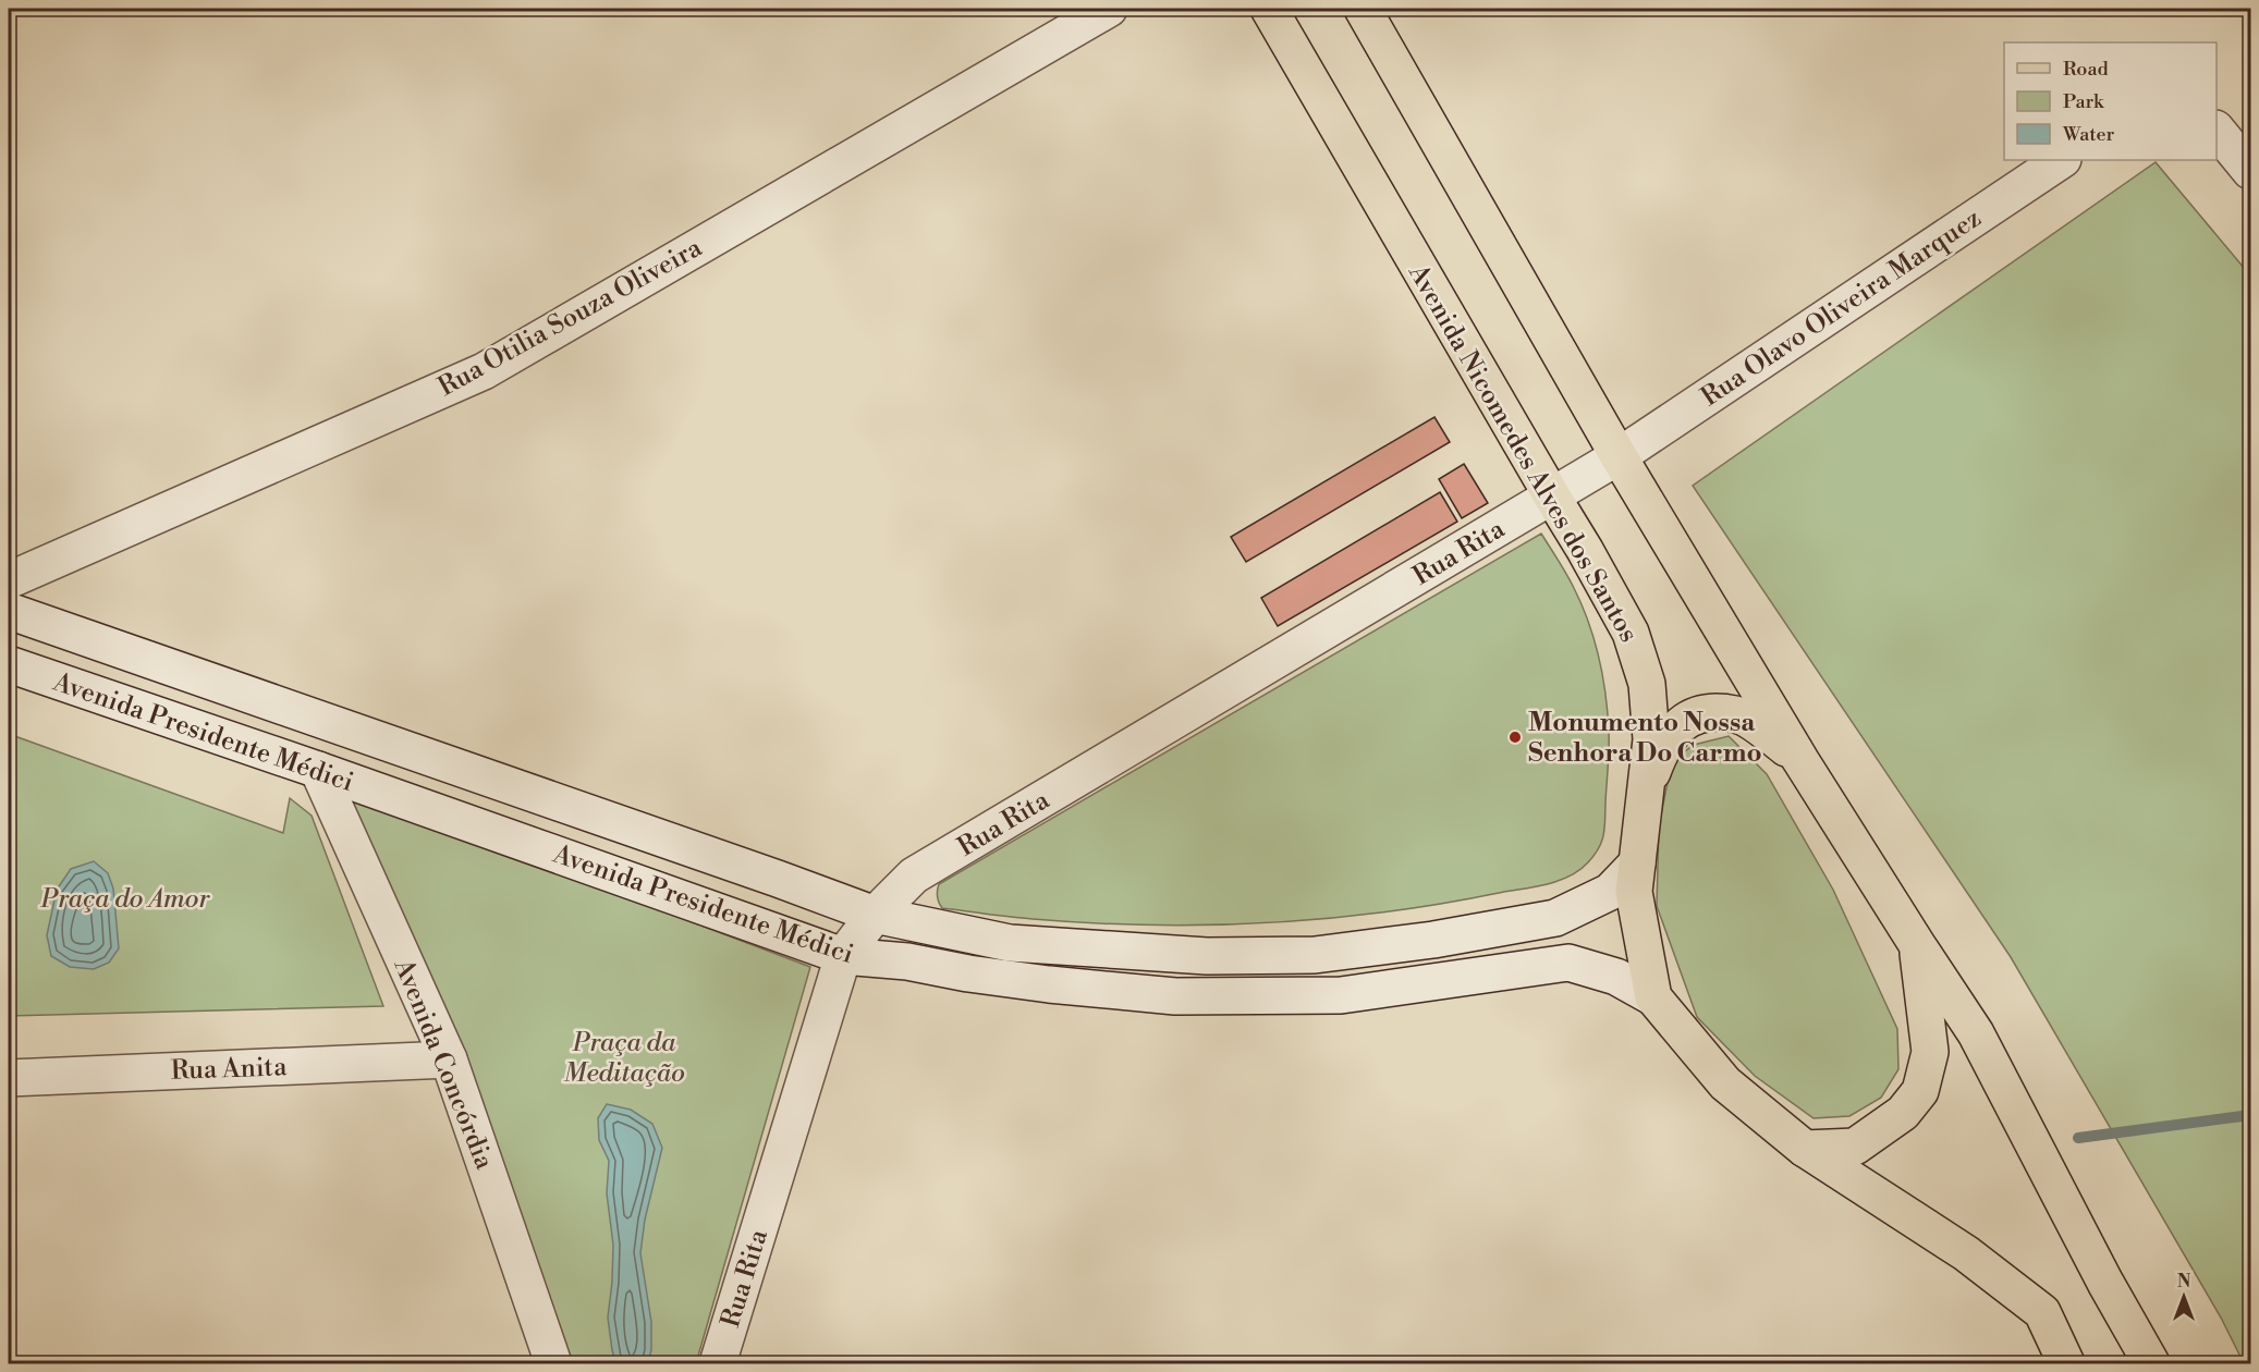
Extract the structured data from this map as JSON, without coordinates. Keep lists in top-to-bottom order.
{
  "streets": {
    "main road": ["Avenida Nicomedes Alves dos Santos"],
    "street": [
      "Rua Olavo Oliveira Marquez",
      "Rua Otilia Souza Oliveira",
      "Rua Rita",
      "Avenida Presidente Médici",
      "Avenida Concórdia",
      "Rua Anita"
    ]
  },
  "crossings": [
    ["Rua Olavo Oliveira Marquez", "Avenida Nicomedes Alves dos Santos"],
    ["Rua Olavo Oliveira Marquez", "Rua Rita"],
    ["Avenida Nicomedes Alves dos Santos", "Rua Rita"],
    ["Avenida Nicomedes Alves dos Santos", "Avenida Presidente Médici"],
    ["Rua Rita", "Avenida Presidente Médici"],
    ["Avenida Presidente Médici", "Avenida Concórdia"],
    ["Avenida Concórdia", "Rua Anita"]
  ],
  "parks": ["Praça do Amor", "Praça da Meditação"],
  "places": ["Monumento Nossa Senhora Do Carmo"],
  "legend": ["Road", "Park", "Water"],
  "north": "top"
}
